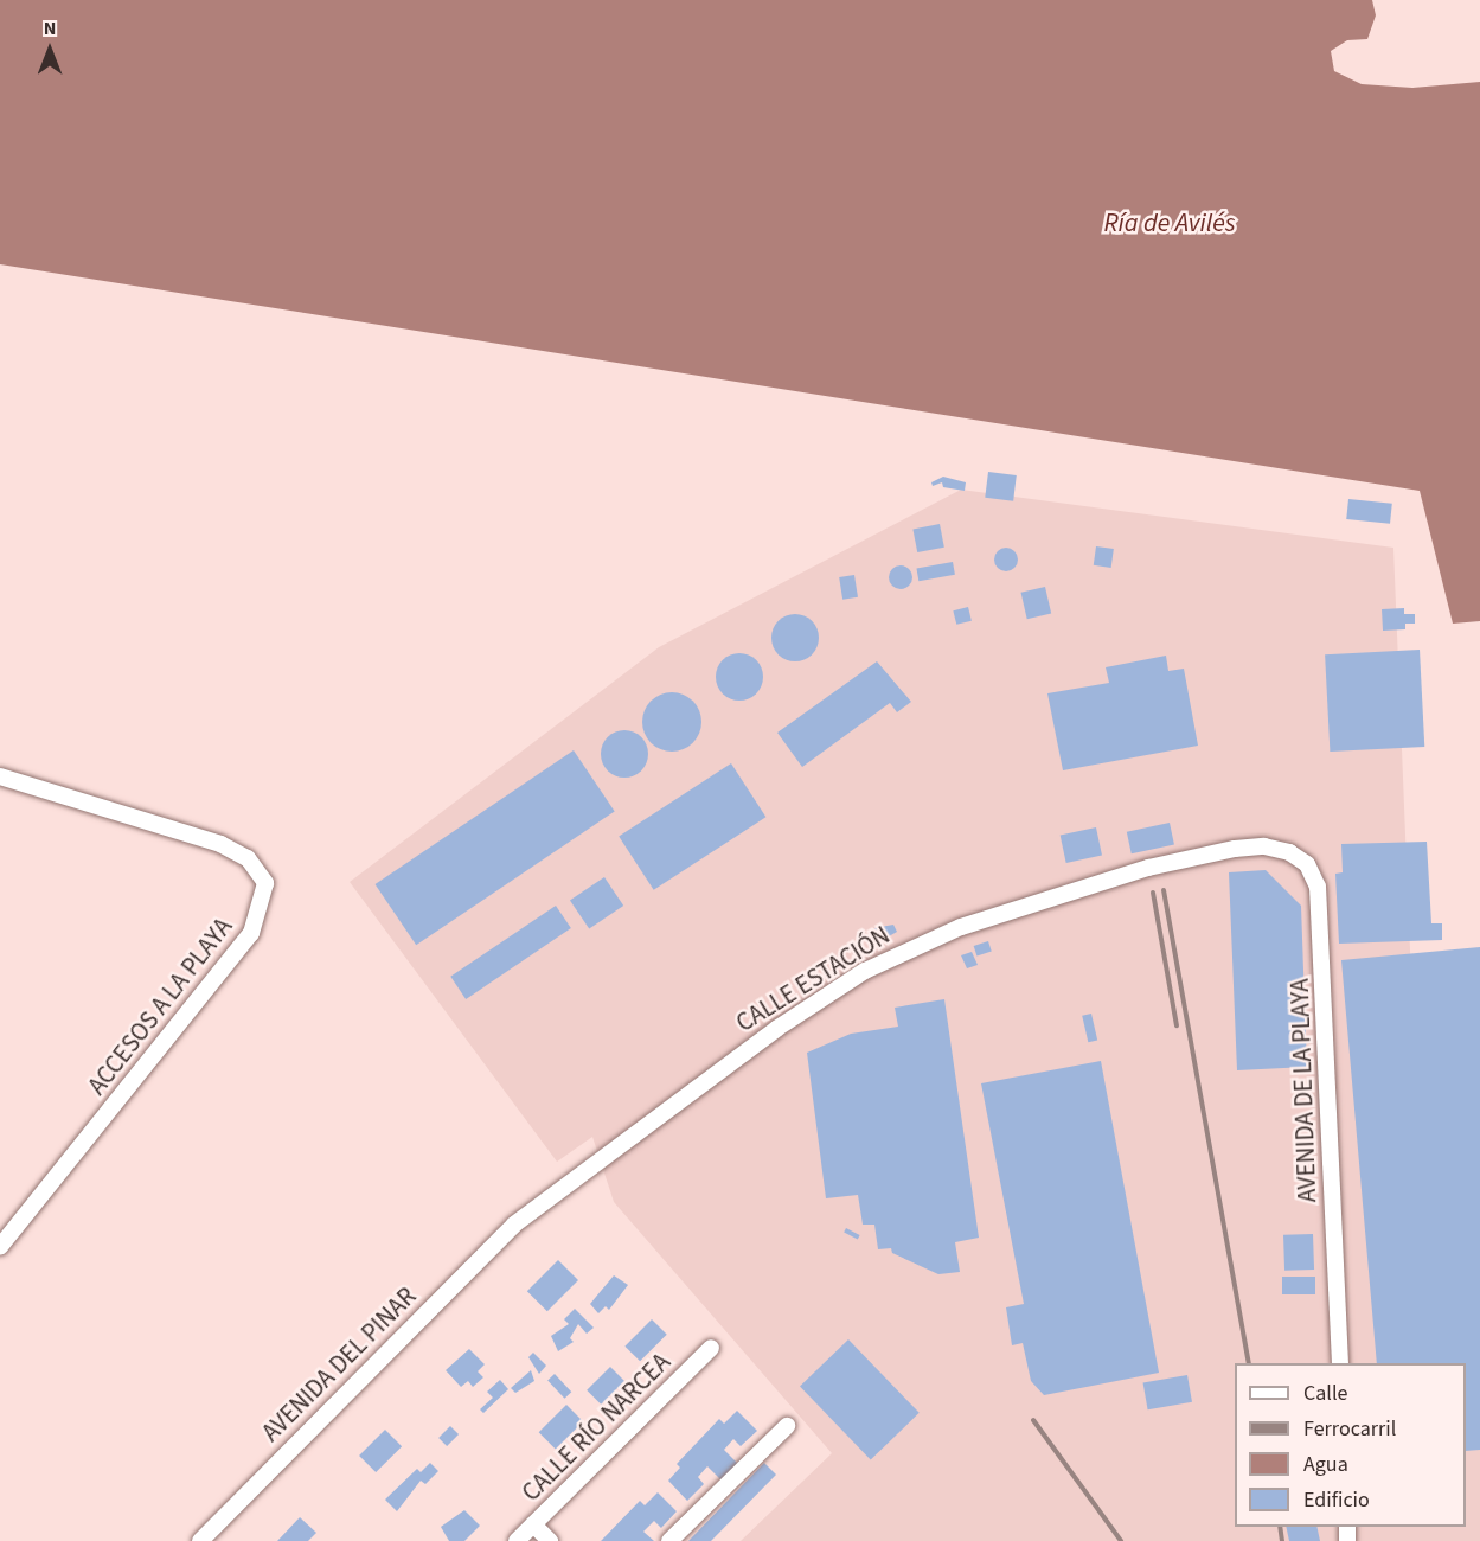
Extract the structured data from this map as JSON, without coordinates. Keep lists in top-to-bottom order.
{
  "streets": {
    "street": [
      "CALLE ESTACIÓN",
      "ACCESOS A LA PLAYA",
      "AVENIDA DE LA PLAYA",
      "AVENIDA DEL PINAR",
      "CALLE RÍO NARCEA"
    ]
  },
  "crossings": [
    ["CALLE ESTACIÓN", "AVENIDA DE LA PLAYA"],
    ["CALLE ESTACIÓN", "AVENIDA DEL PINAR"]
  ],
  "water": ["Ría de Avilés"],
  "legend": [
    "Calle",
    "Ferrocarril",
    "Agua",
    "Edificio"
  ],
  "north": "top"
}
